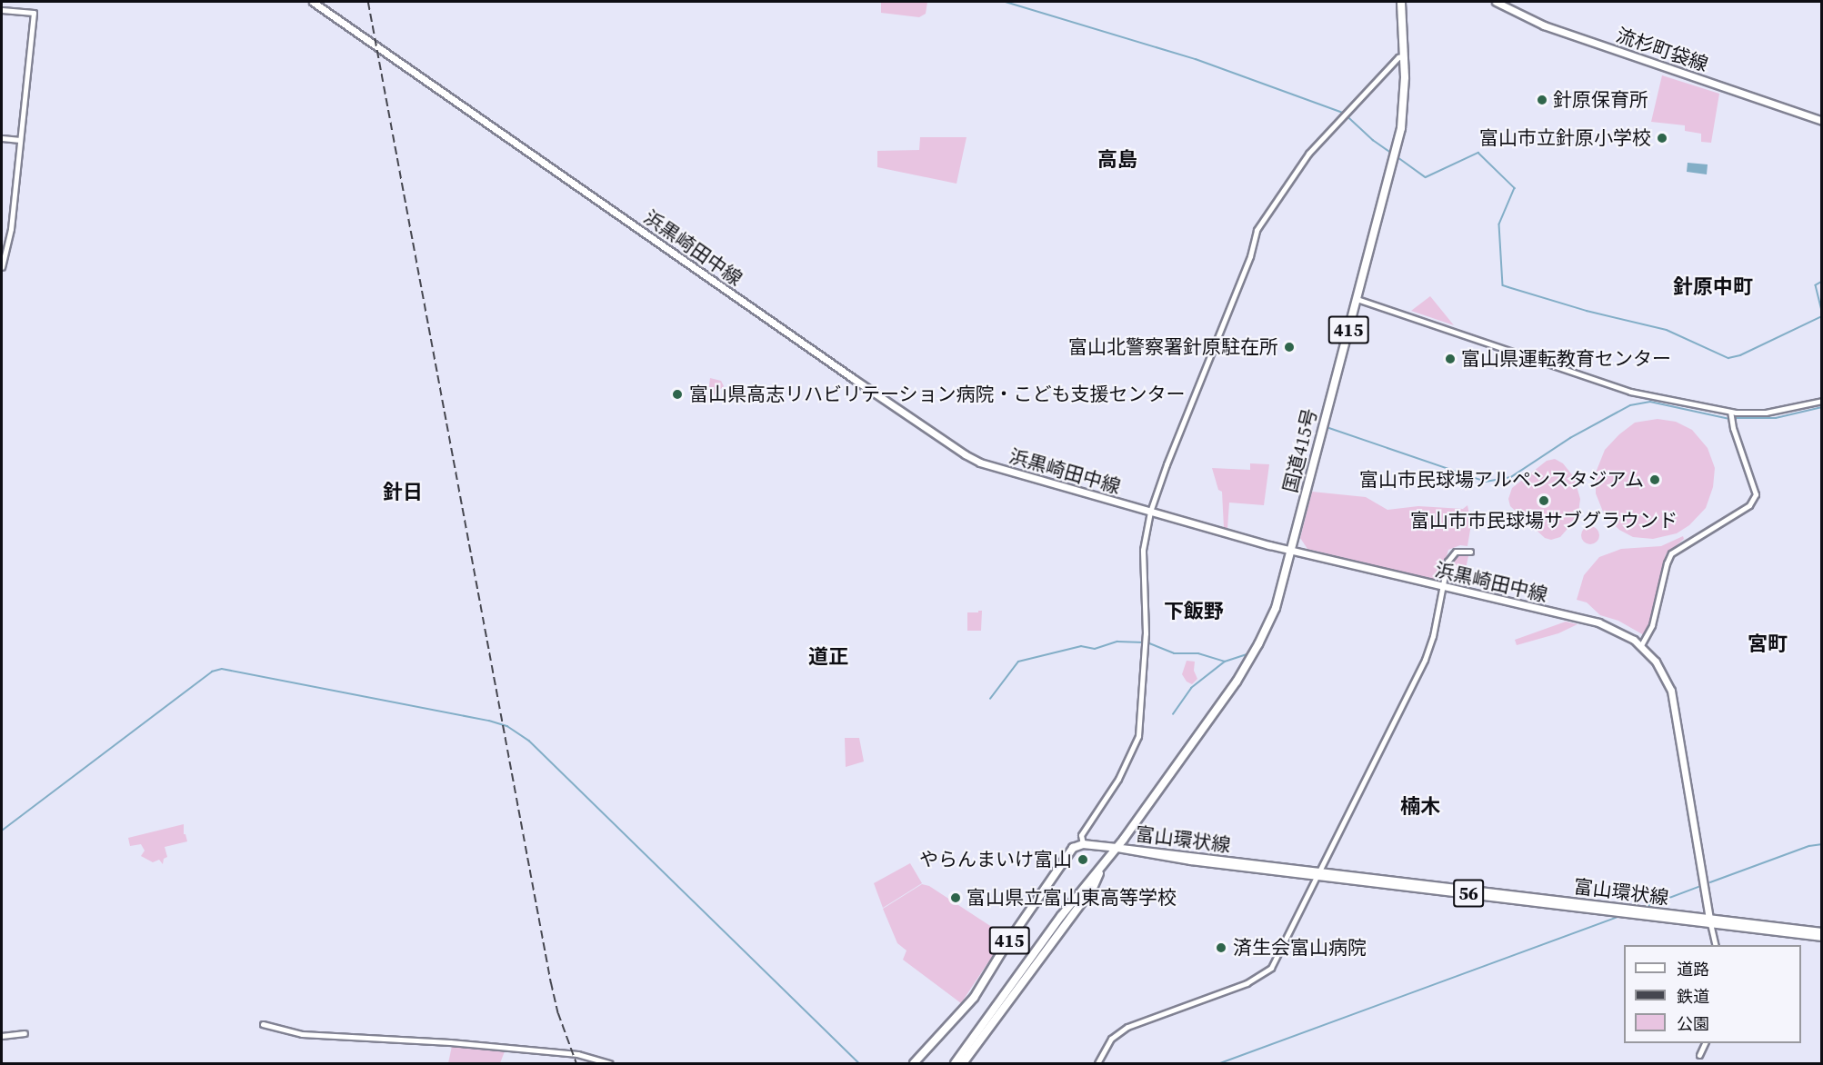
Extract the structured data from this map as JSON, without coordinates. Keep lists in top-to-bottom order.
{
  "streets": {
    "highway": ["415", "国道415号"],
    "main road": [
      "流杉町袋線",
      "浜黒崎田中線",
      "富山環状線",
      "56"
    ]
  },
  "crossings": [
    ["浜黒崎田中線", "国道415号"],
    ["浜黒崎田中線", "富山環状線"],
    ["国道415号", "富山環状線"]
  ],
  "districts": [
    "高島",
    "針原中町",
    "針日",
    "下飯野",
    "宮町",
    "道正",
    "楠木"
  ],
  "places": [
    "針原保育所",
    "富山市立針原小学校",
    "富山北警察署針原駐在所",
    "富山県運転教育センター",
    "富山県高志リハビリテーション病院・こども支援センター",
    "富山市民球場アルペンスタジアム",
    "富山市市民球場サブグラウンド",
    "やらんまいけ富山",
    "富山県立富山東高等学校",
    "済生会富山病院"
  ],
  "legend": ["道路", "鉄道", "公園"]
}
